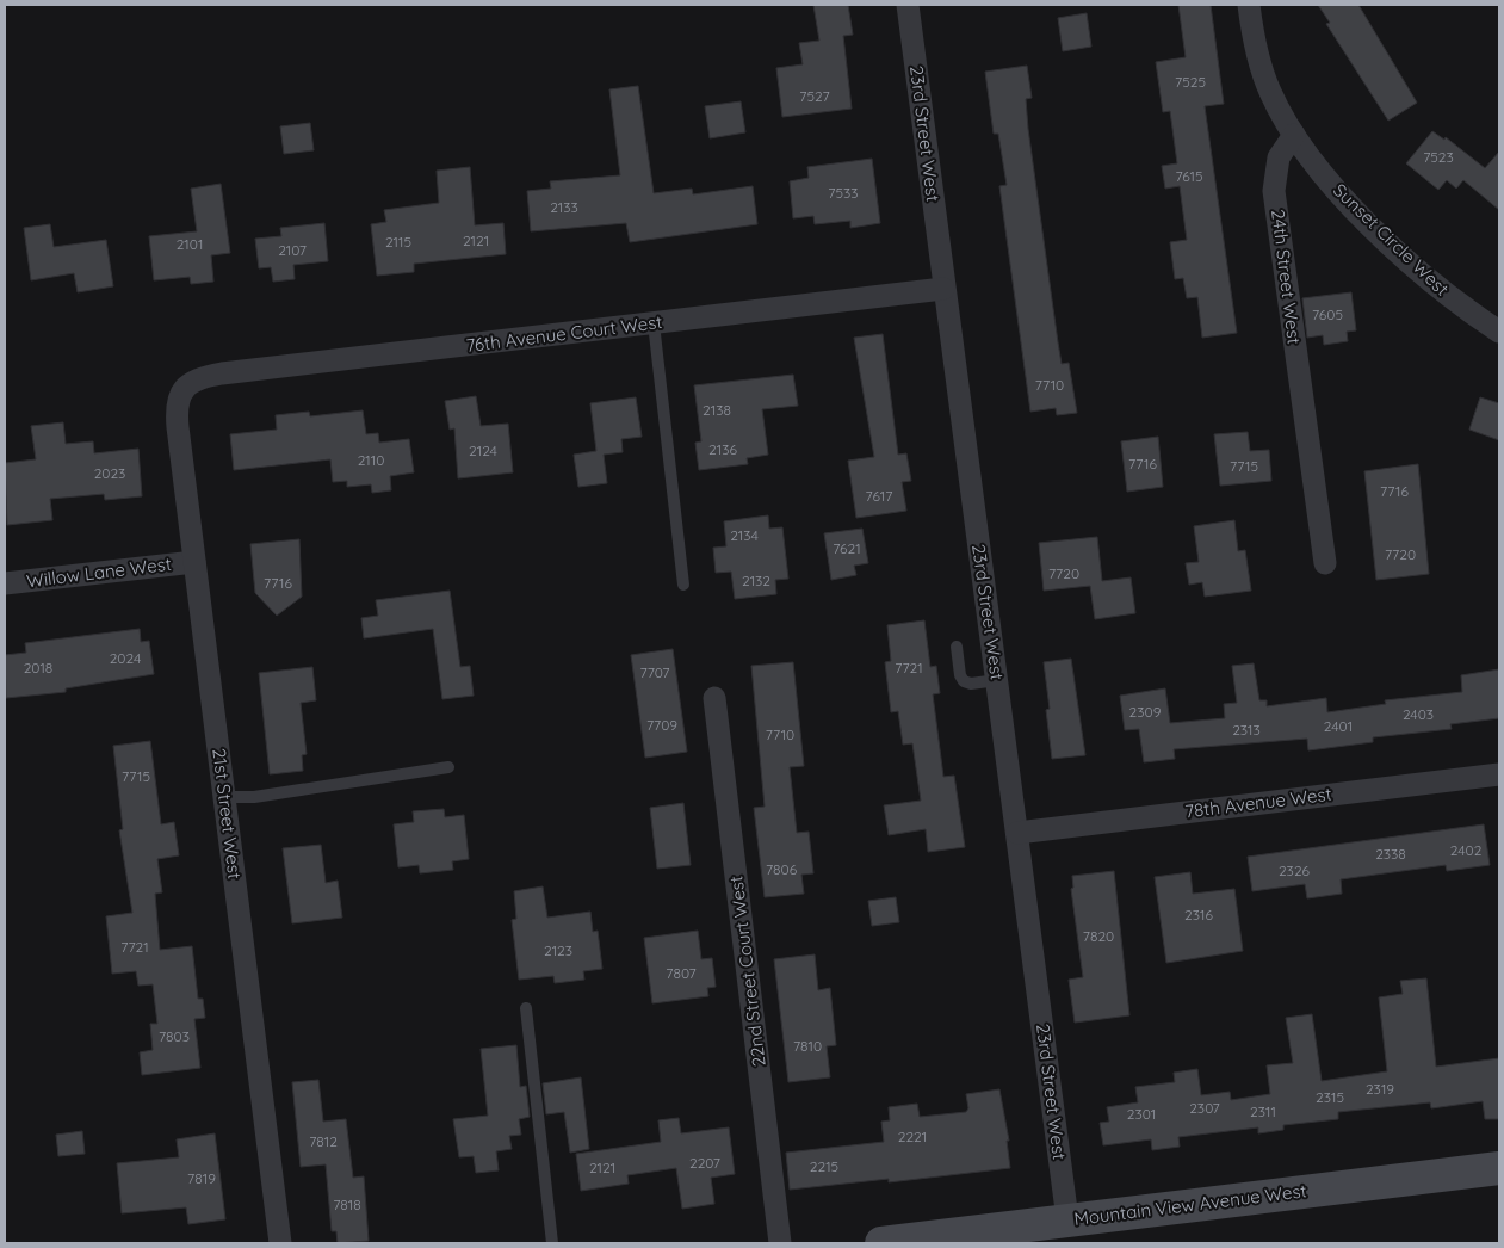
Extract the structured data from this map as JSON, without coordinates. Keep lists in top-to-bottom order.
{
  "streets": {
    "street": [
      "23rd Street West",
      "Sunset Circle West",
      "24th Street West",
      "76th Avenue Court West",
      "Willow Lane West",
      "78th Avenue West",
      "21st Street West",
      "22nd Street Court West",
      "Mountain View Avenue West"
    ]
  },
  "crossings": [
    ["23rd Street West", "76th Avenue Court West"],
    ["23rd Street West", "78th Avenue West"],
    ["23rd Street West", "Mountain View Avenue West"],
    ["Sunset Circle West", "24th Street West"],
    ["76th Avenue Court West", "21st Street West"],
    ["Willow Lane West", "21st Street West"]
  ],
  "house_numbers": [
    "7525",
    "7527",
    "7523",
    "7615",
    "7533",
    "2133",
    "2121",
    "2115",
    "2101",
    "2107",
    "7605",
    "7710",
    "2138",
    "2136",
    "2124",
    "2110",
    "7716",
    "7715",
    "2023",
    "7716",
    "7617",
    "2134",
    "7621",
    "7720",
    "7720",
    "2132",
    "7716",
    "2024",
    "2018",
    "7721",
    "7707",
    "2309",
    "2403",
    "7709",
    "2401",
    "2313",
    "7710",
    "7715",
    "2402",
    "2338",
    "7806",
    "2326",
    "2316",
    "7820",
    "7721",
    "2123",
    "7807",
    "7803",
    "7810",
    "2319",
    "2315",
    "2307",
    "2311",
    "2301",
    "2221",
    "7812",
    "2207",
    "2215",
    "2121",
    "7819",
    "7818"
  ]
}
